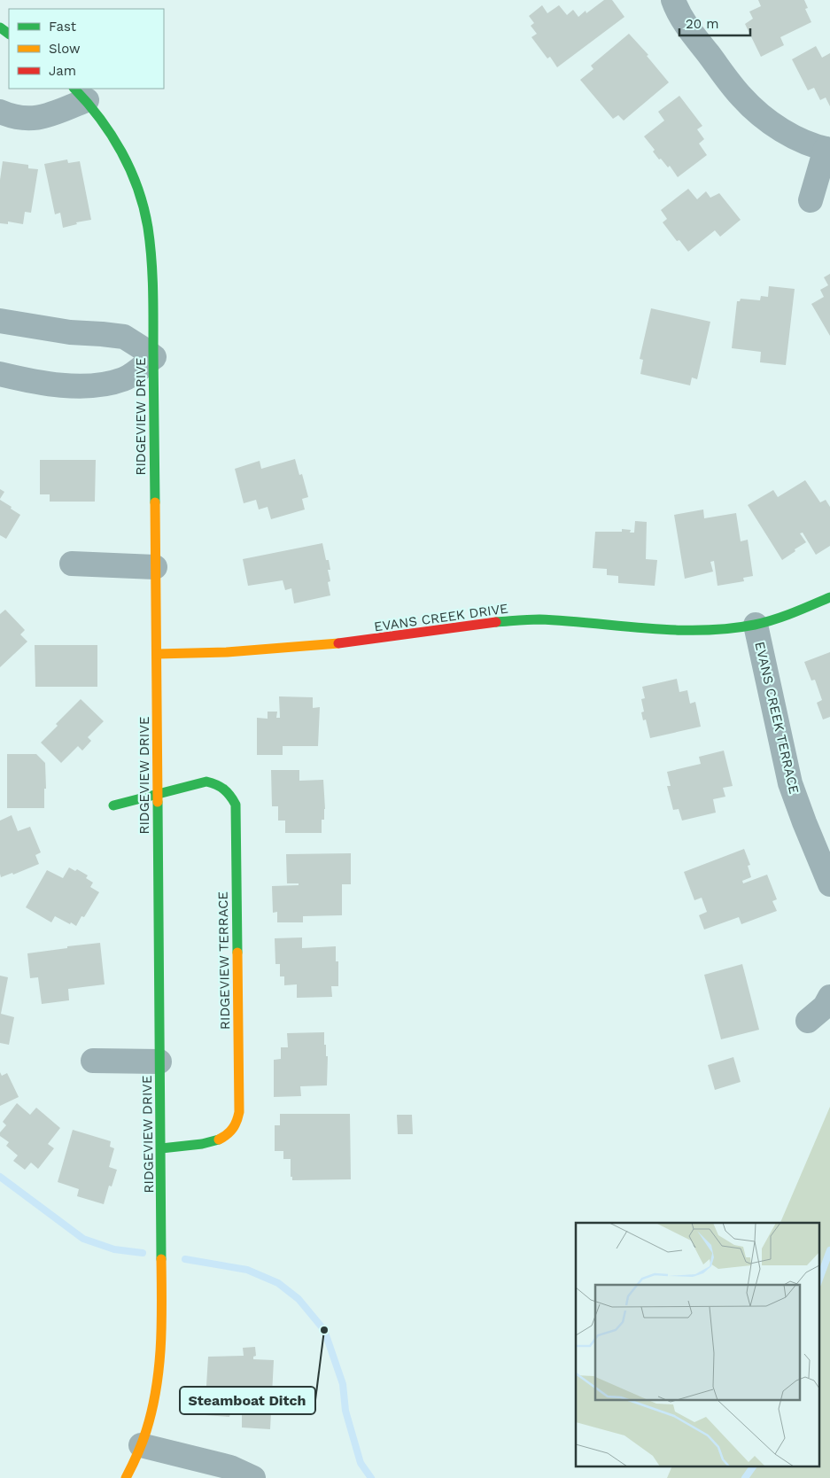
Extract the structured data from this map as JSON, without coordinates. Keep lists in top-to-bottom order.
{
  "streets": {
    "street": [
      "RIDGEVIEW DRIVE",
      "EVANS CREEK DRIVE",
      "EVANS CREEK TERRACE",
      "RIDGEVIEW TERRACE"
    ]
  },
  "crossings": [
    ["RIDGEVIEW DRIVE", "EVANS CREEK DRIVE"],
    ["RIDGEVIEW DRIVE", "RIDGEVIEW TERRACE"],
    ["EVANS CREEK DRIVE", "EVANS CREEK TERRACE"]
  ],
  "places": ["Steamboat Ditch"],
  "legend": ["Fast", "Slow", "Jam"],
  "scale_bar": "20 m"
}
